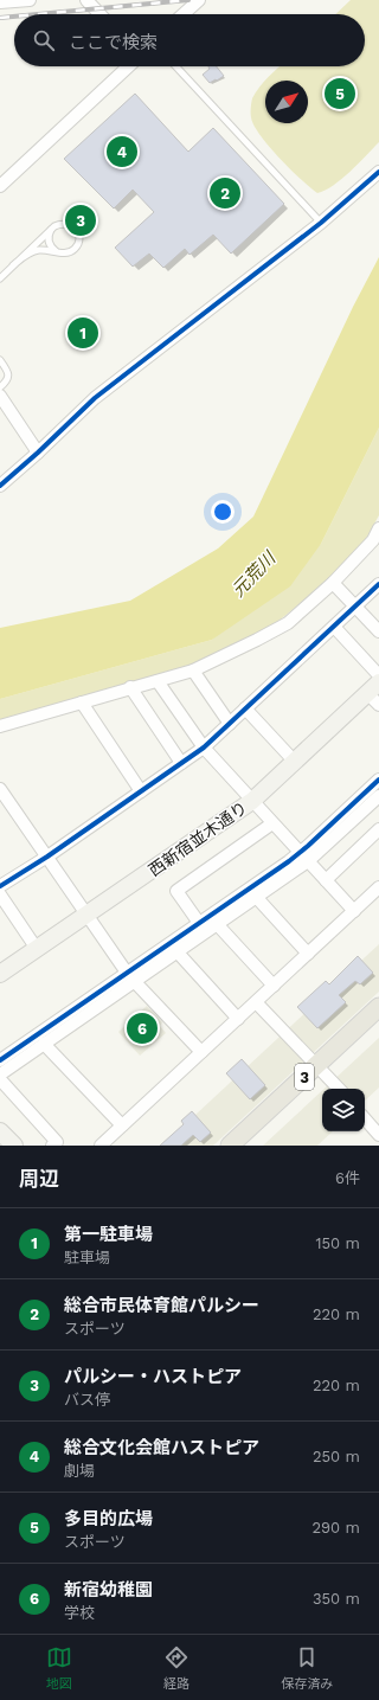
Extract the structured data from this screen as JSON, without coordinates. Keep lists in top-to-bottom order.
{
  "streets": {
    "main road": ["3"],
    "street": ["西新宿並木通り"]
  },
  "water": ["元荒川"],
  "north": "top right",
  "page": {
    "search": "ここで検索",
    "pins": [
      "5",
      "4",
      "2",
      "3",
      "1",
      "6"
    ],
    "heading": ["周辺", "6件"],
    "list": [
      {
        "mark": "1",
        "name": "第一駐車場",
        "note": "駐車場",
        "value": "150 m"
      },
      {
        "mark": "2",
        "name": "総合市民体育館パルシー",
        "note": "スポーツ",
        "value": "220 m"
      },
      {
        "mark": "3",
        "name": "パルシー・ハストピア",
        "note": "バス停",
        "value": "220 m"
      },
      {
        "mark": "4",
        "name": "総合文化会館ハストピア",
        "note": "劇場",
        "value": "250 m"
      },
      {
        "mark": "5",
        "name": "多目的広場",
        "note": "スポーツ",
        "value": "290 m"
      },
      {
        "mark": "6",
        "name": "新宿幼稚園",
        "note": "学校",
        "value": "350 m"
      }
    ],
    "nav": ["地図", "経路", "保存済み"]
  }
}
